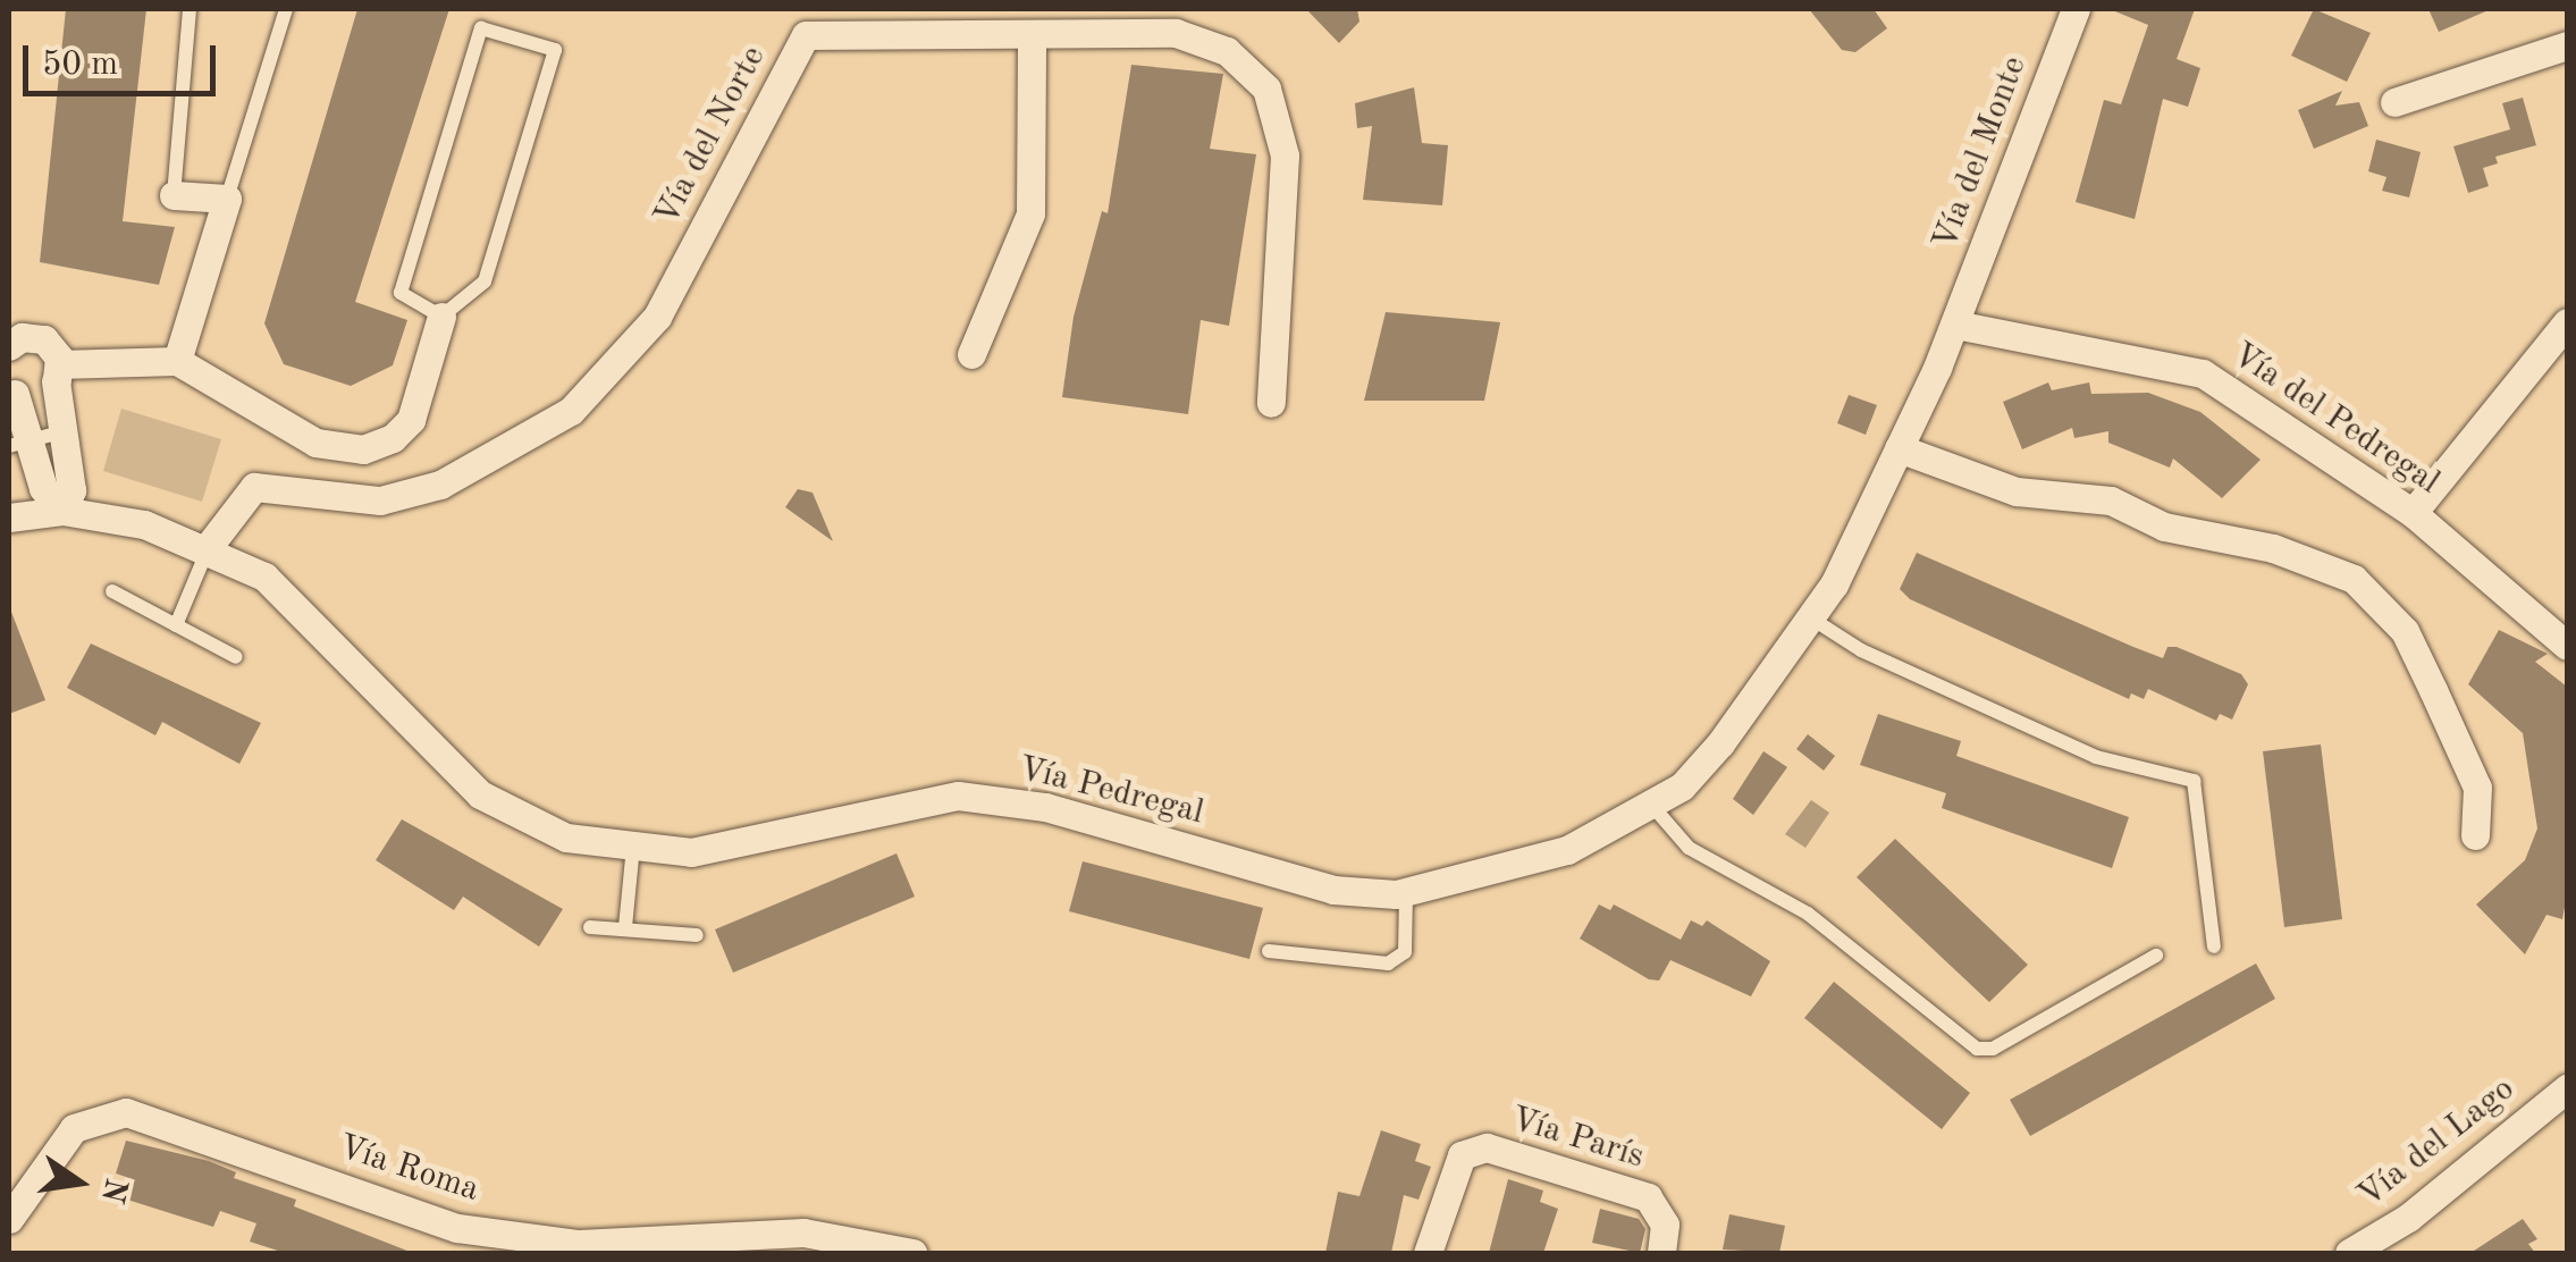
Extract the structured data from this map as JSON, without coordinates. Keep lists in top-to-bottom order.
{
  "streets": {
    "street": [
      "Vía del Norte",
      "Vía del Monte",
      "Vía del Pedregal",
      "Vía Pedregal",
      "Vía París",
      "Vía del Lago",
      "Vía Roma"
    ]
  },
  "crossings": [
    ["Vía del Norte", "Vía Pedregal"],
    ["Vía del Monte", "Vía del Pedregal"],
    ["Vía del Monte", "Vía Pedregal"],
    ["Vía del Pedregal", "Vía Pedregal"]
  ],
  "scale_bar": "50 m",
  "north": "right"
}
